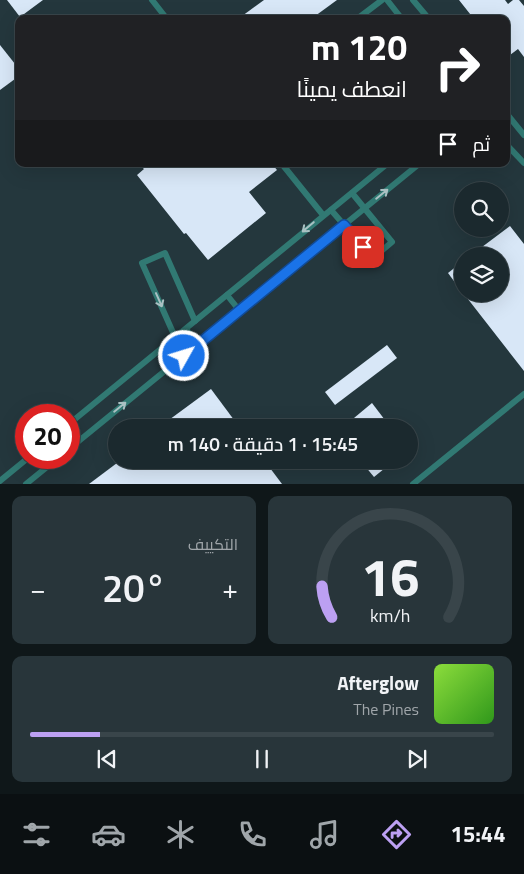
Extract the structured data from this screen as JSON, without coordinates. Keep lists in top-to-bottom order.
{
  "page": {
    "turn": ["120 m", "انعطف يمينًا"],
    "then": "ثم",
    "limit": "20",
    "trip": "15:45 · 1 دقيقة · 140 m",
    "tile": "التكييف",
    "heat": ["−", "20°", "+"],
    "song": ["Afterglow", "The Pines"],
    "tabs": "15:44",
    "gauge": ["16", "km/h"]
  }
}
